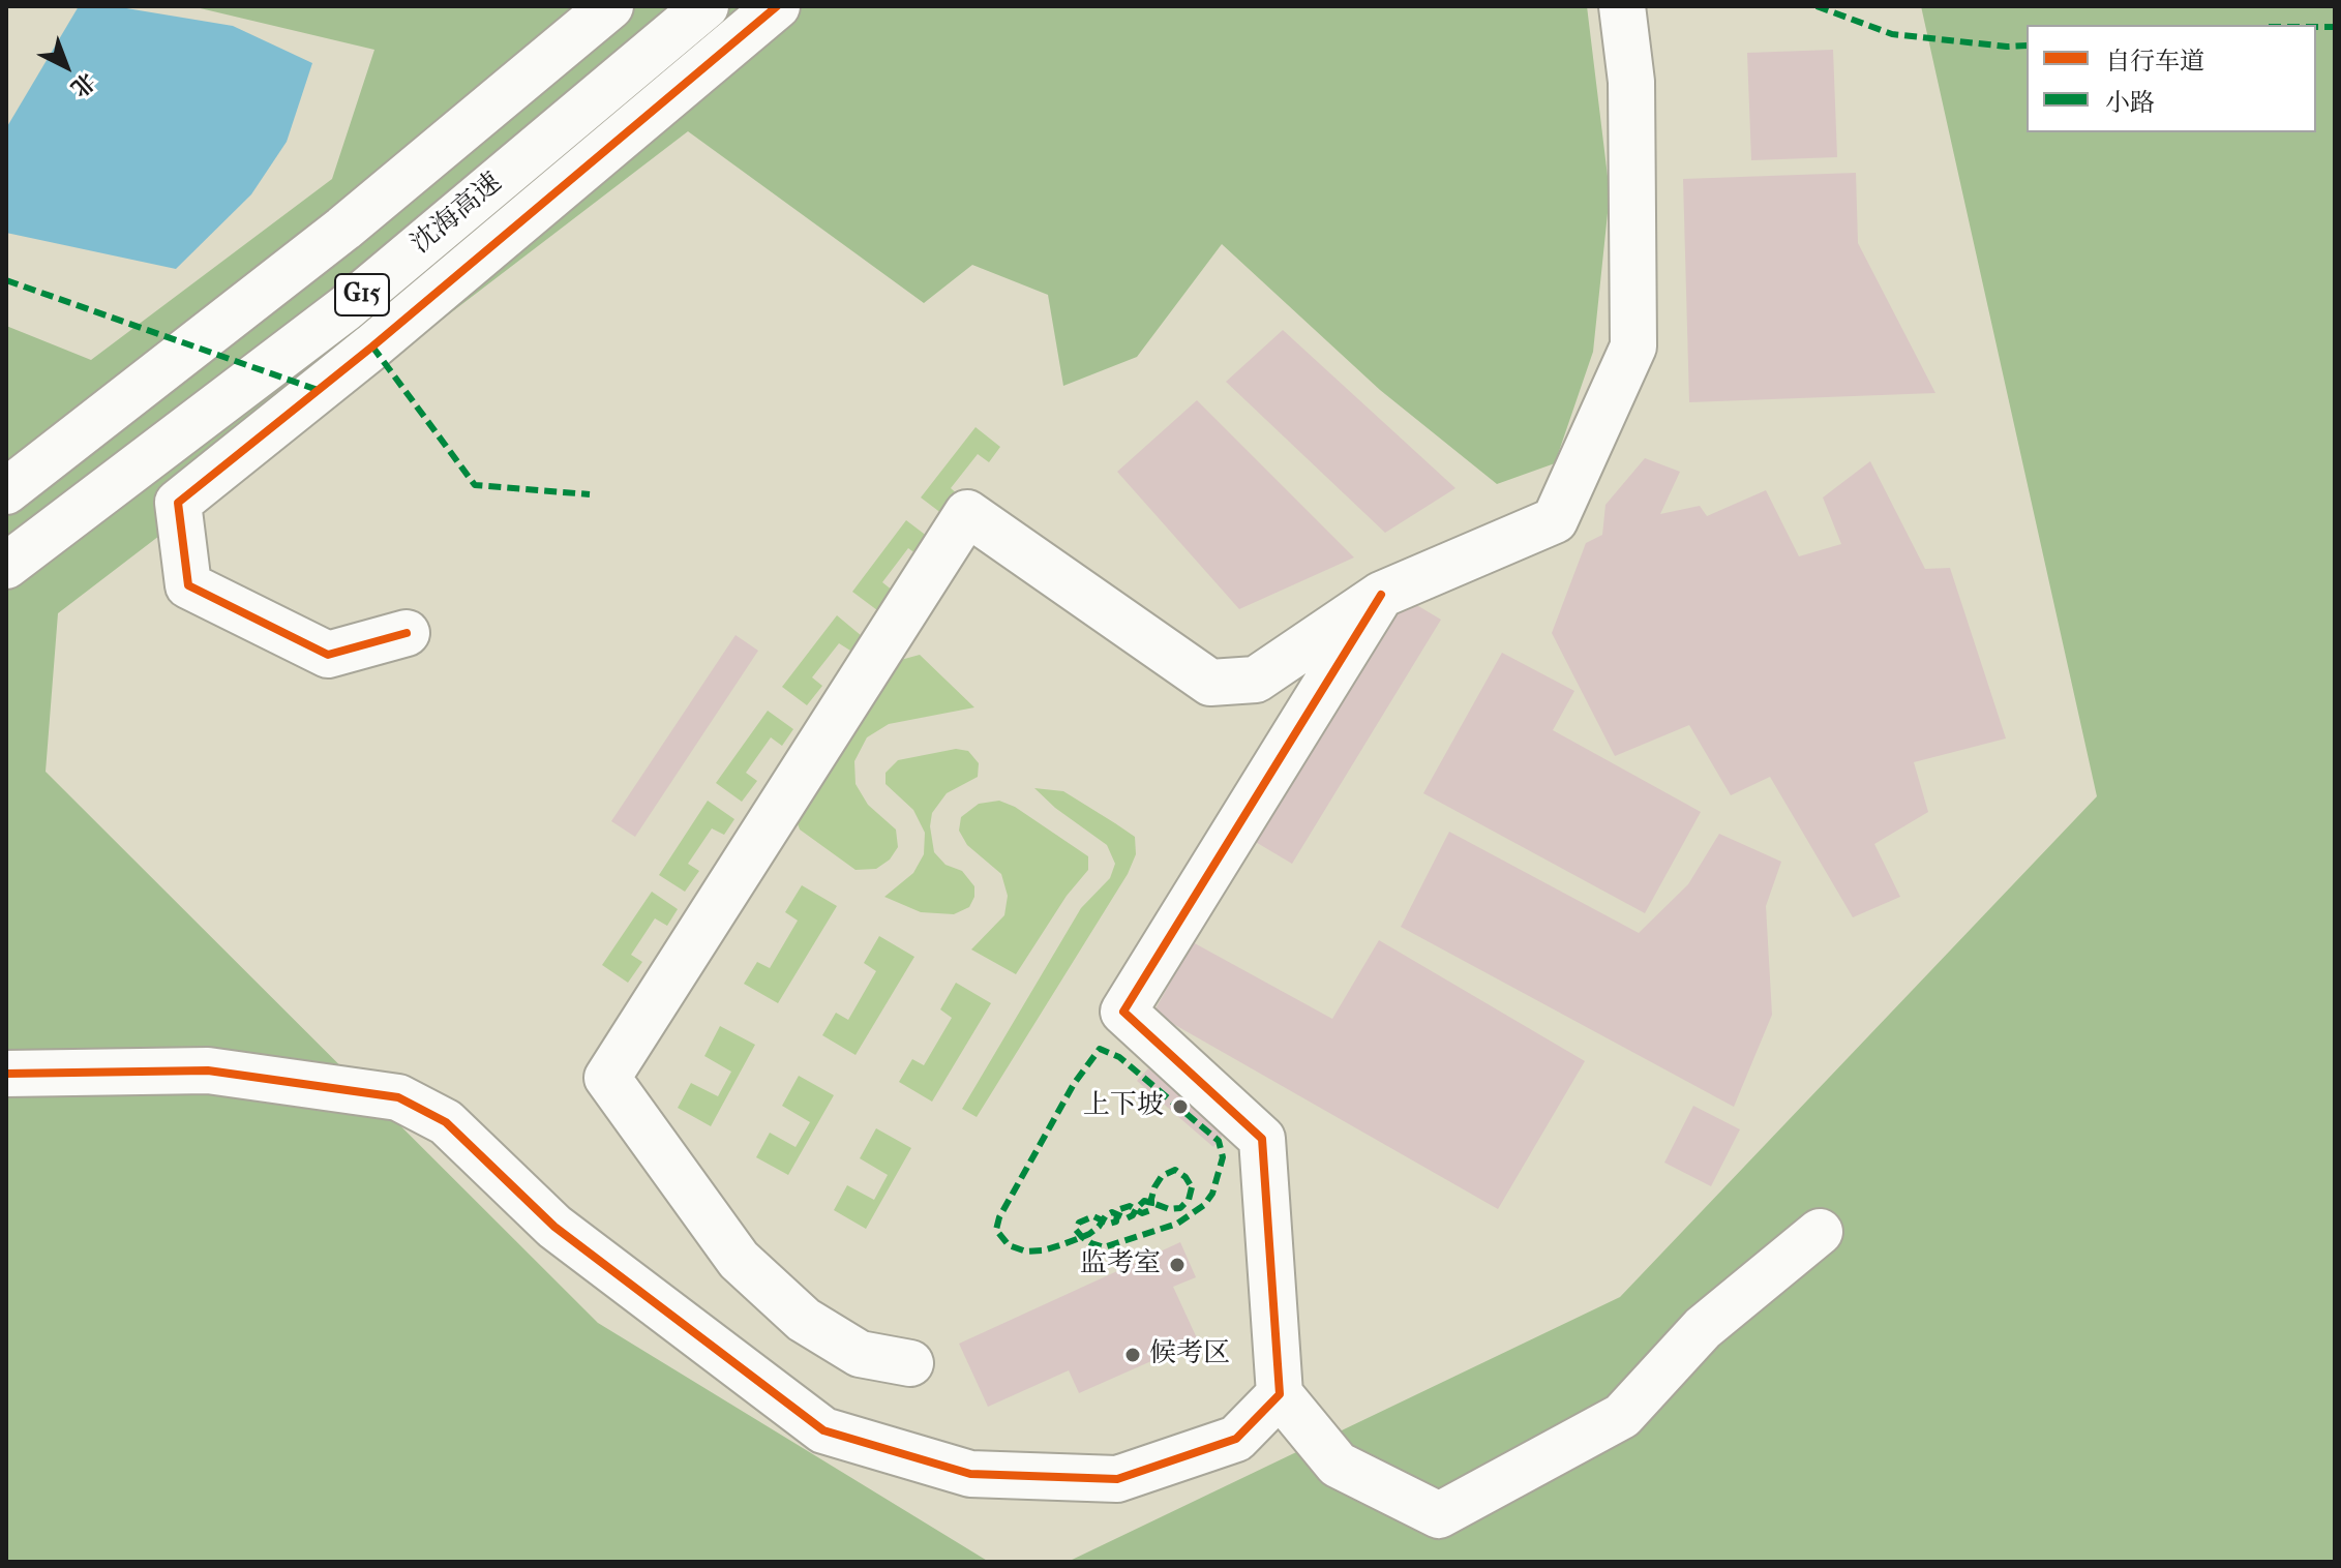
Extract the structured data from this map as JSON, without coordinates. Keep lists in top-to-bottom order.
{
  "streets": {
    "main road": ["沈海高速", "G15"]
  },
  "places": ["上下坡", "监考室", "候考区"],
  "legend": ["自行车道", "小路"],
  "north": "bottom right"
}
